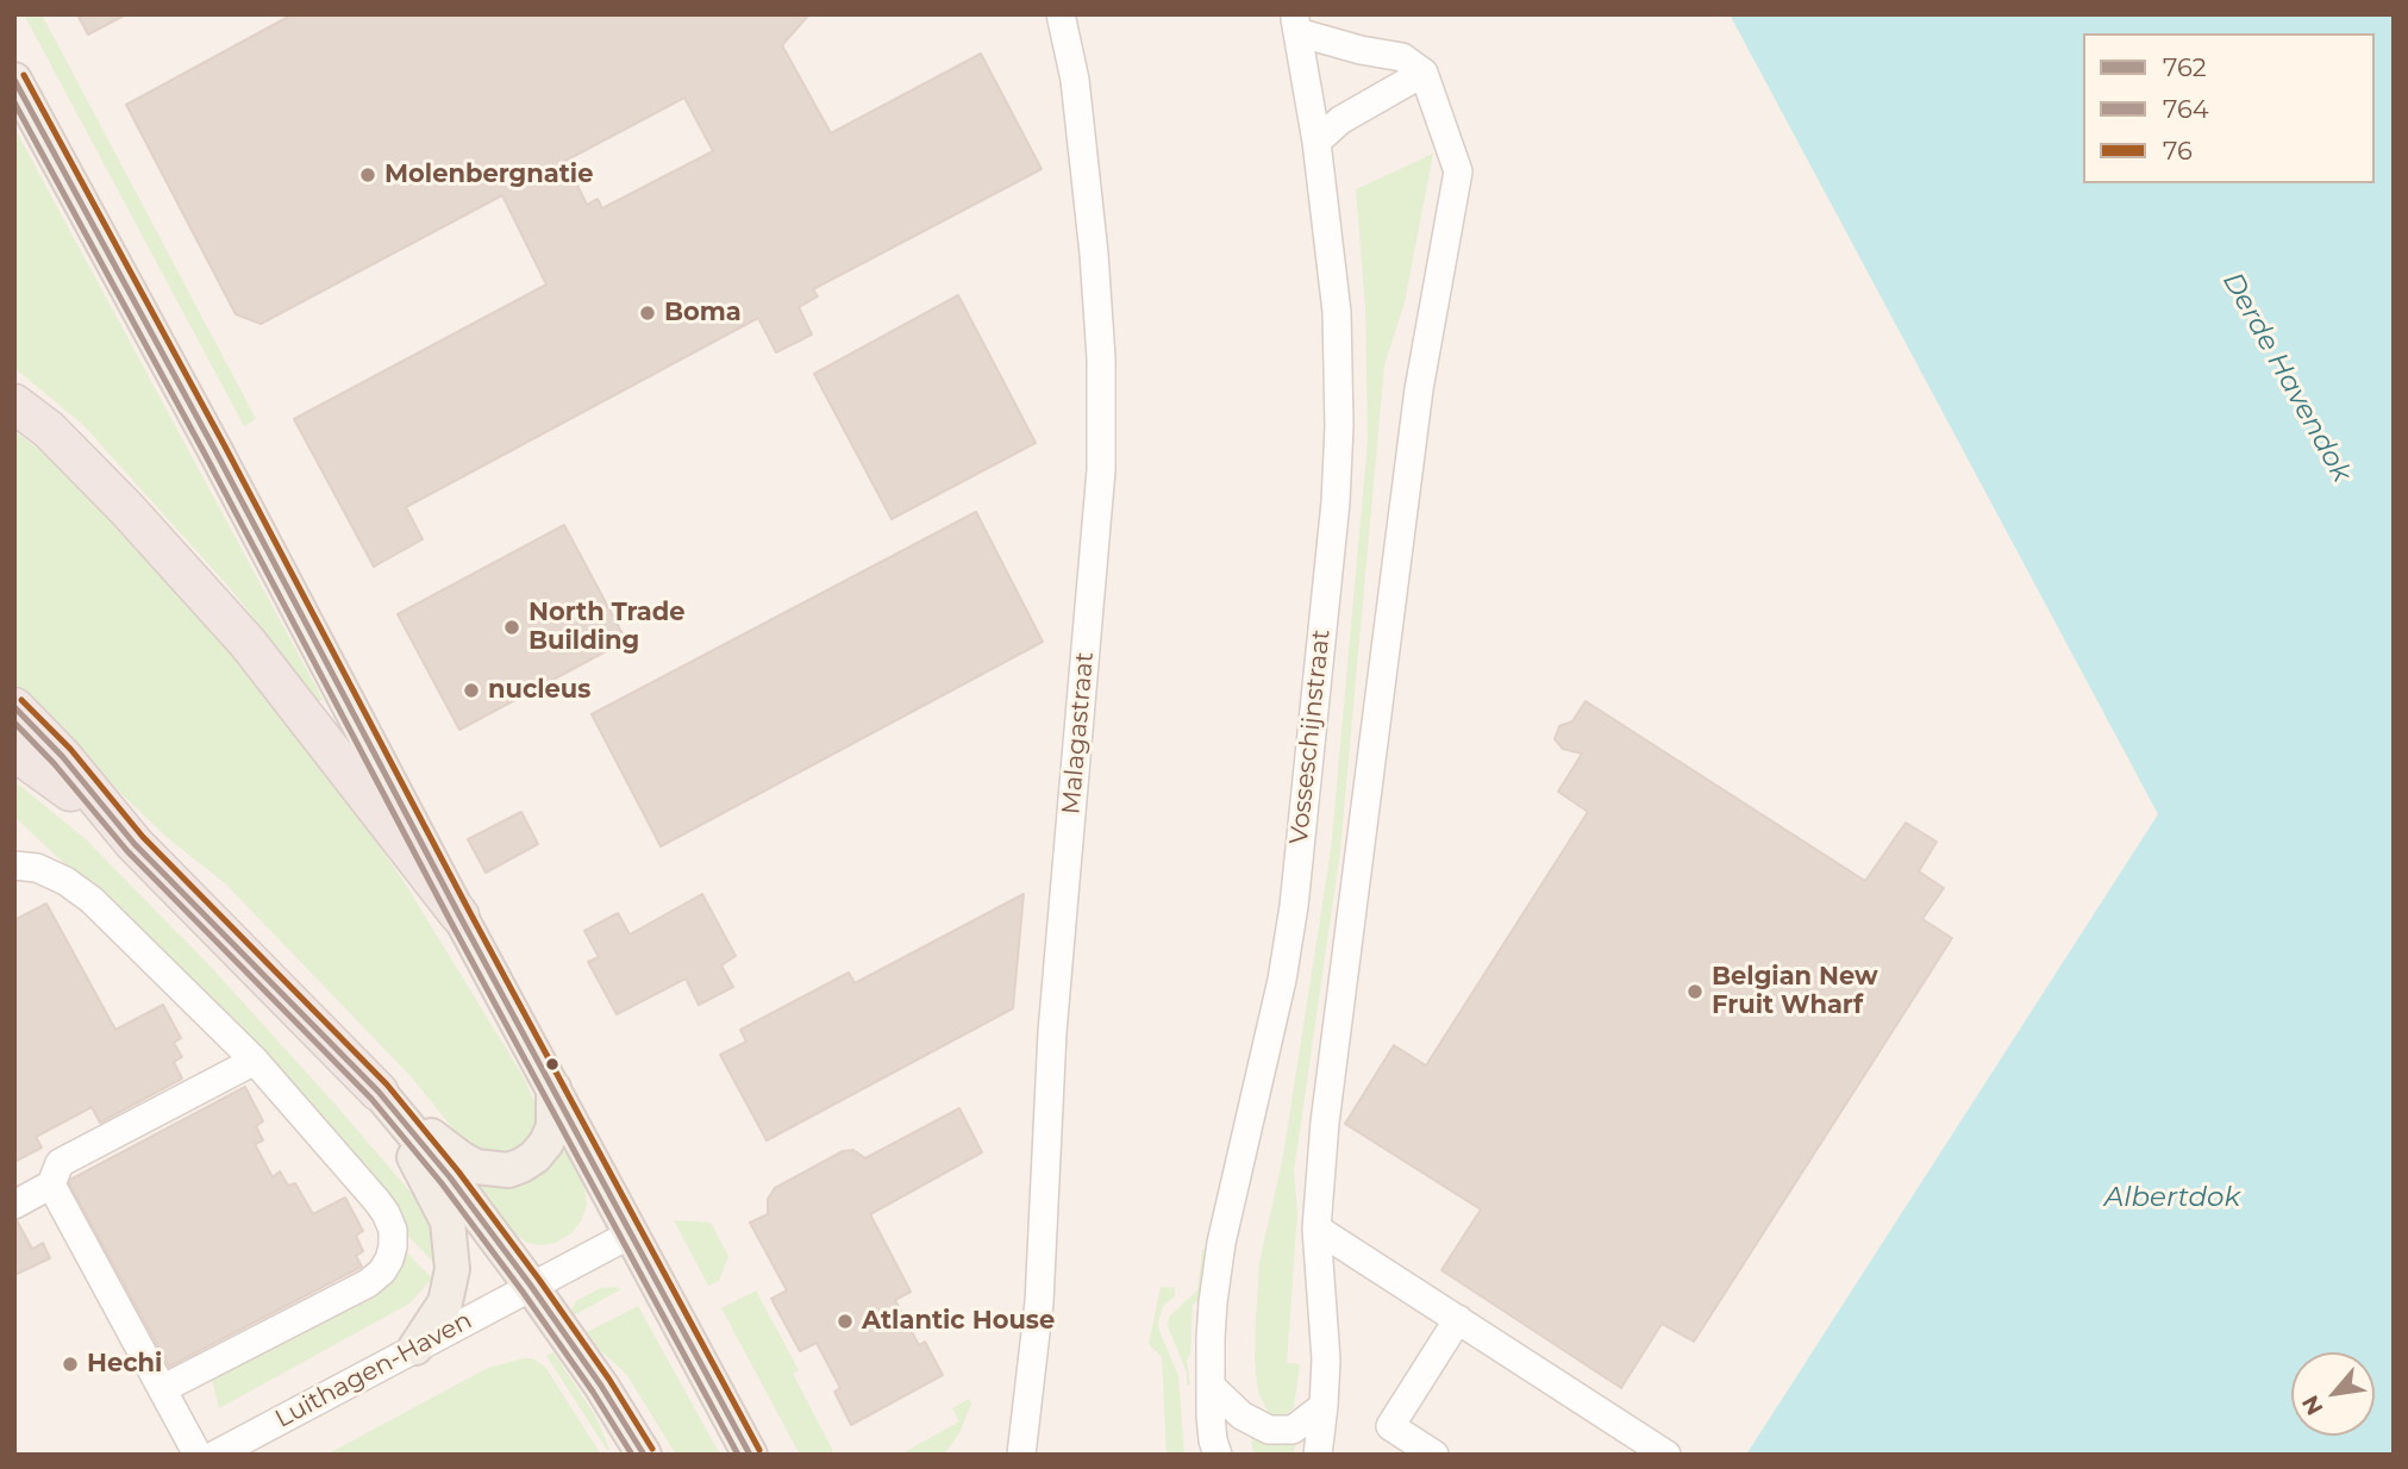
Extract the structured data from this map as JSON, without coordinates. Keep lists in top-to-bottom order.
{
  "streets": {
    "street": ["Malagastraat", "Vosseschijnstraat", "Luithagen-Haven"]
  },
  "water": ["Derde Havendok", "Albertdok"],
  "places": [
    "Molenbergnatie",
    "Boma",
    "North Trade Building",
    "nucleus",
    "Belgian New Fruit Wharf",
    "Atlantic House",
    "Hechi"
  ],
  "lines": ["transit line 76", "transit line 762", "transit line 764"],
  "legend": ["762", "764", "76"],
  "north": "bottom left"
}
